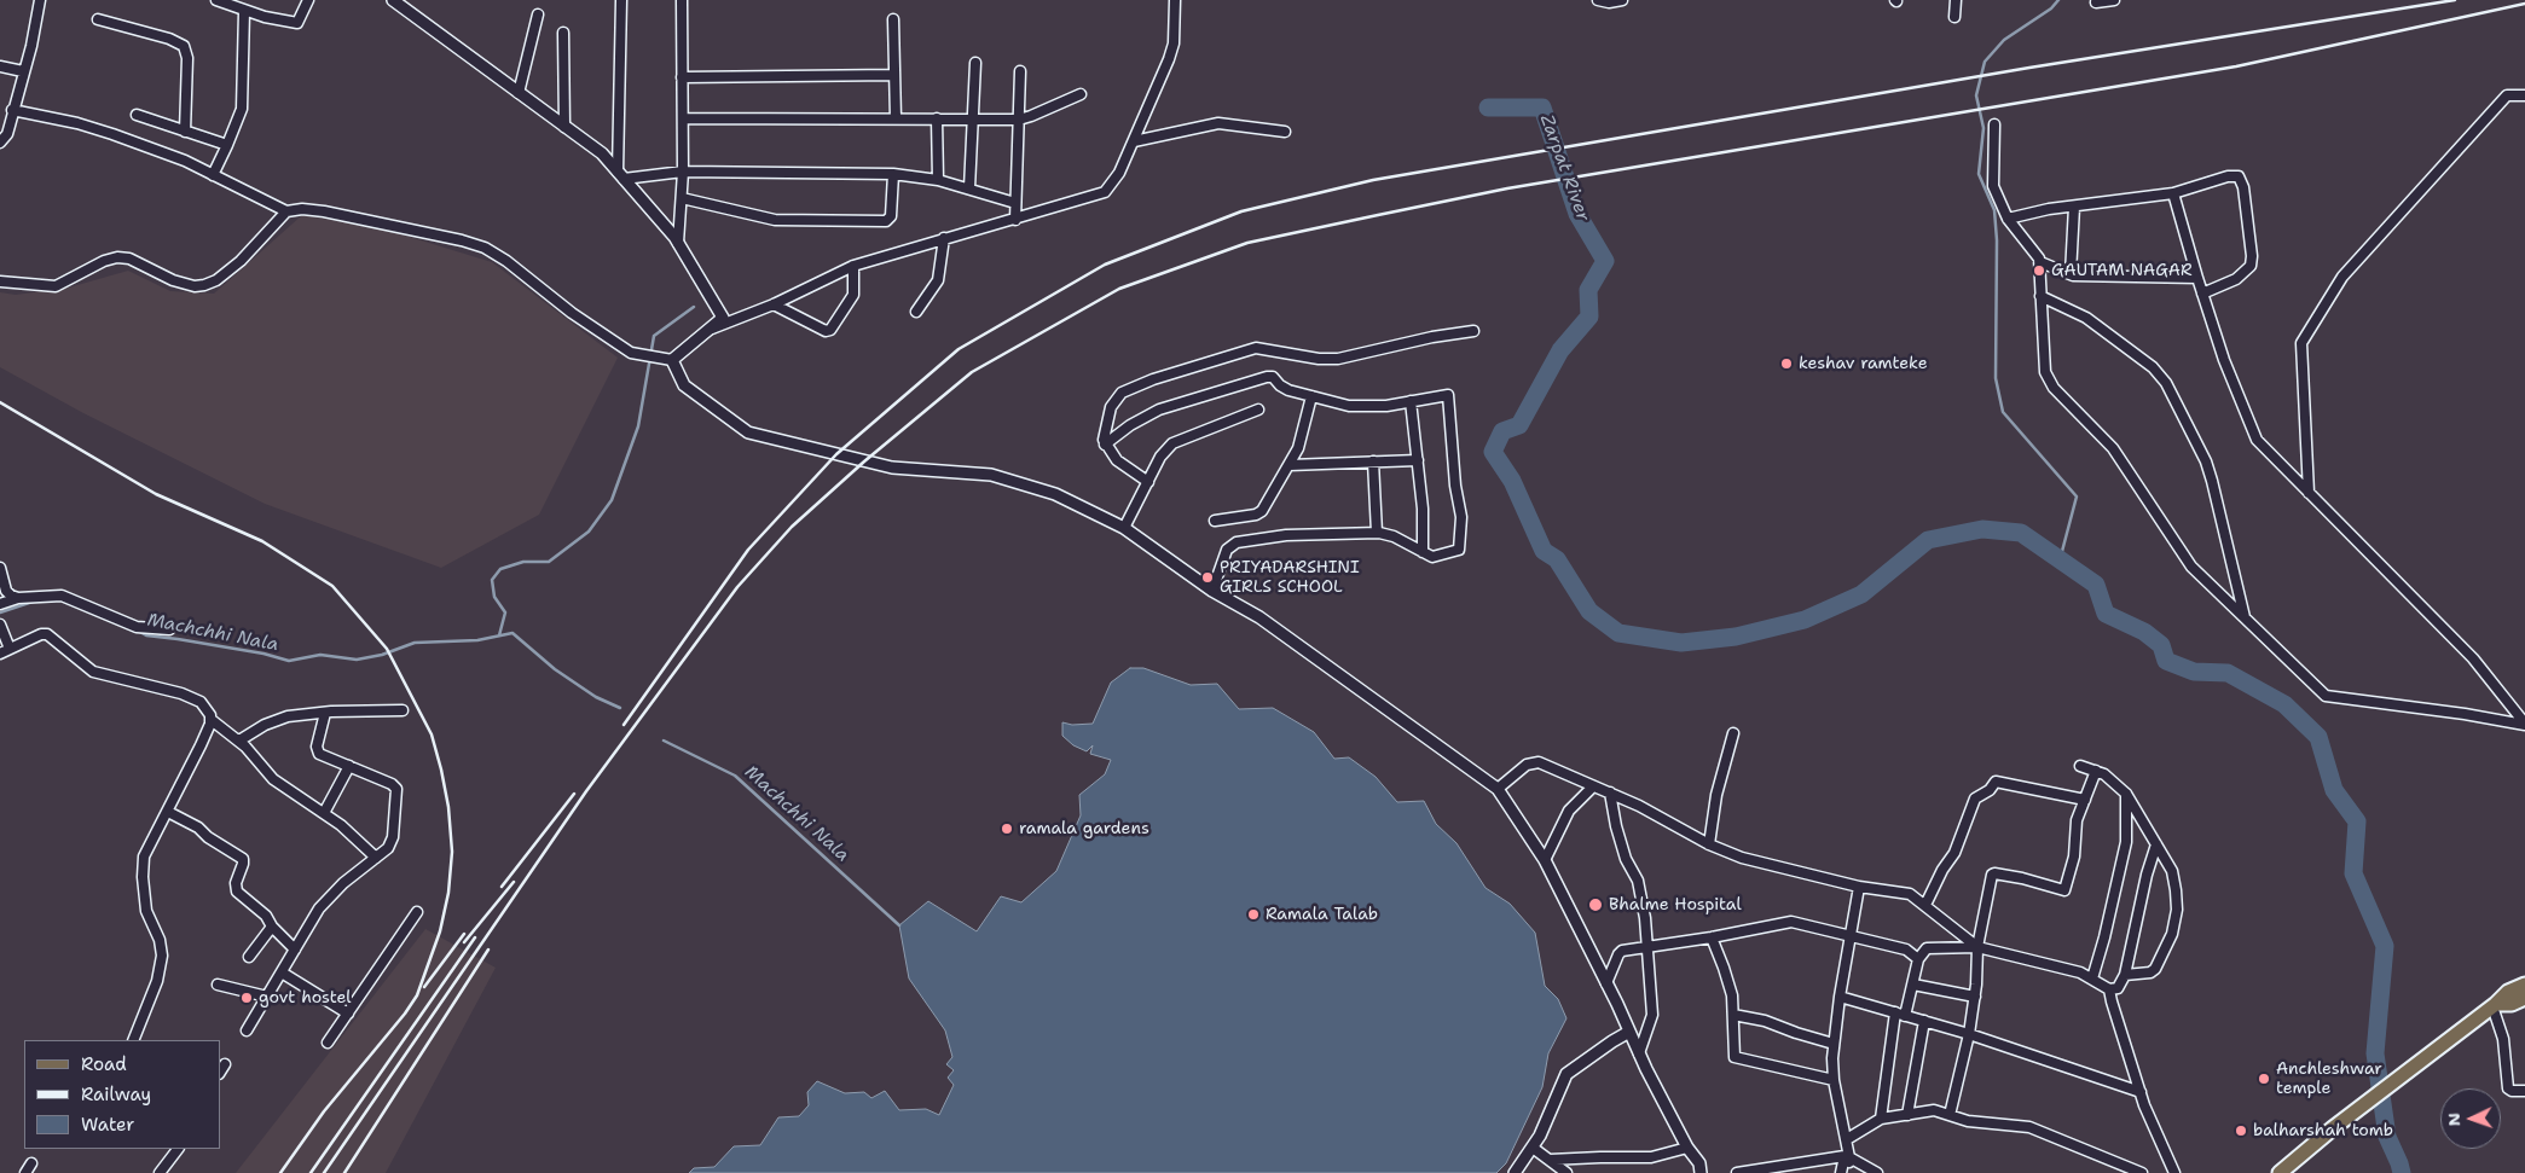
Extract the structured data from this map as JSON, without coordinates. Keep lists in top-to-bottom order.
{
  "water": ["Zarpat River", "Machchhi Nala"],
  "places": [
    "GAUTAM NAGAR",
    "keshav ramteke",
    "PRIYADARSHINI GIRLS SCHOOL",
    "ramala gardens",
    "Bhalme Hospital",
    "Ramala Talab",
    "govt hostel",
    "Anchleshwar temple",
    "balharshah tomb"
  ],
  "legend": ["Road", "Railway", "Water"],
  "north": "left"
}
